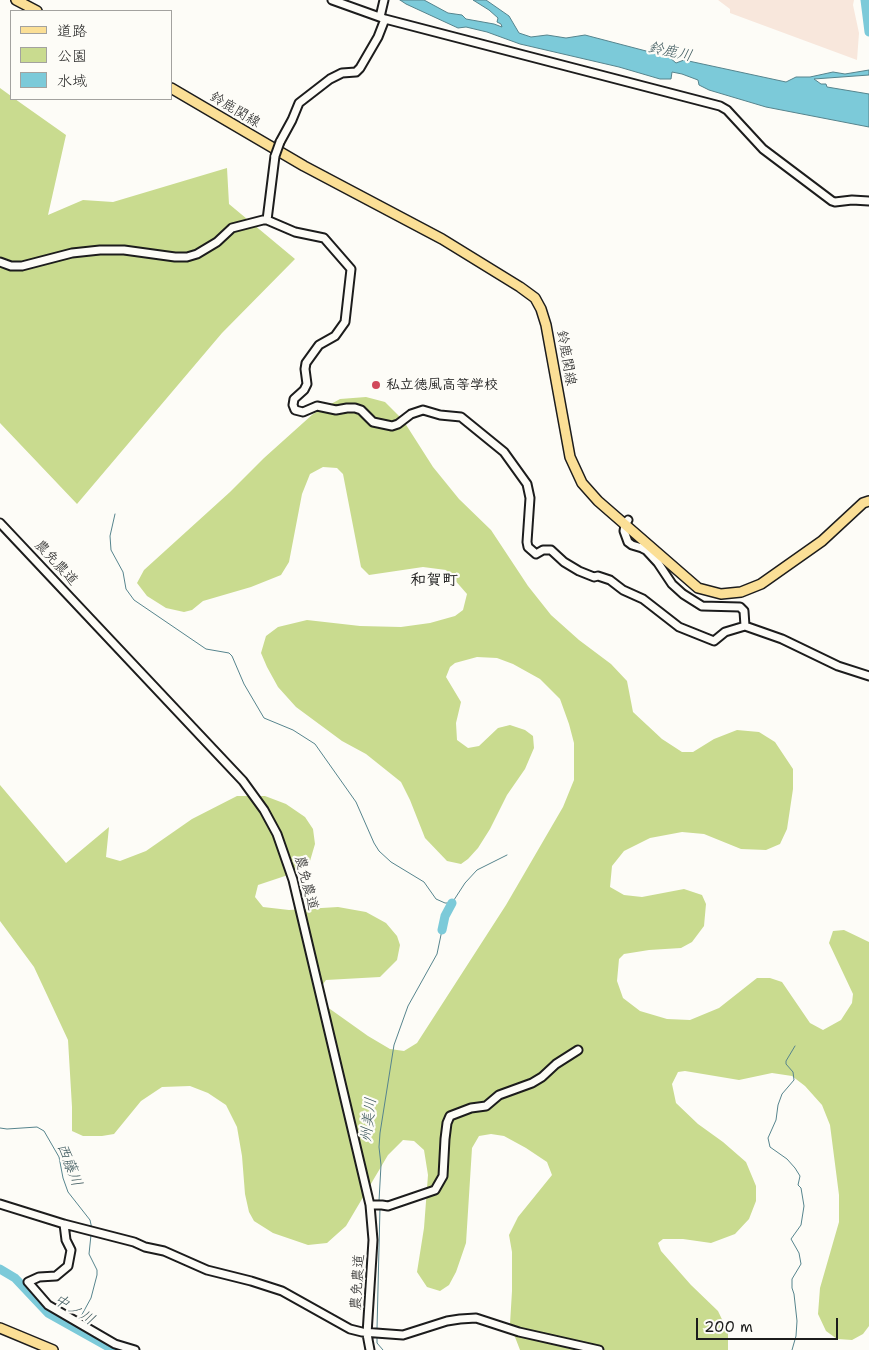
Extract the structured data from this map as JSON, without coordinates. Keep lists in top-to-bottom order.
{
  "streets": {
    "main road": ["鈴鹿関線"],
    "street": ["農免農道"]
  },
  "districts": ["和賀町"],
  "water": [
    "鈴鹿川",
    "州美川",
    "西藤川",
    "中ノ川"
  ],
  "places": ["私立徳風高等学校"],
  "legend": ["道路", "公園", "水域"],
  "scale_bar": "200 m"
}
